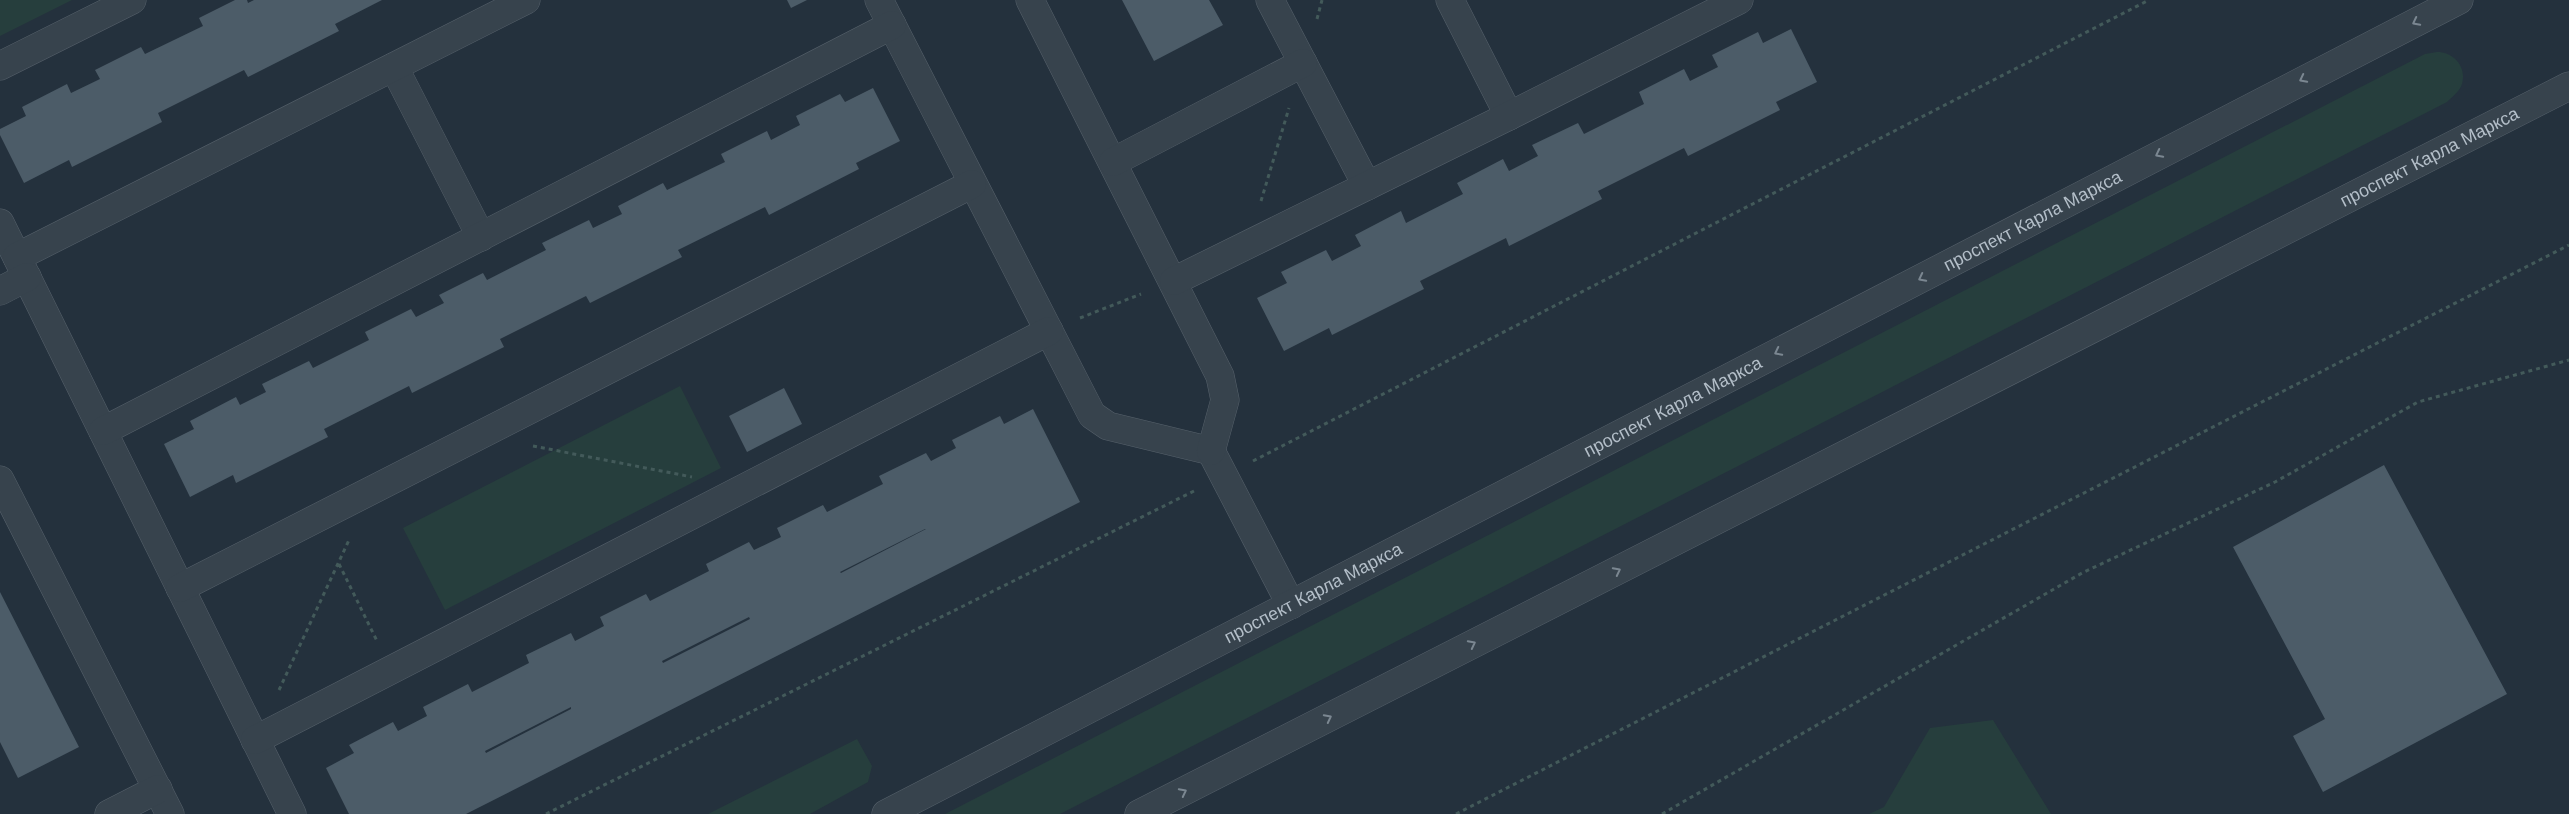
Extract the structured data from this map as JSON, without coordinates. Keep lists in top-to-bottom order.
{
  "streets": {
    "street": ["проспект Карла Маркса"]
  }
}
